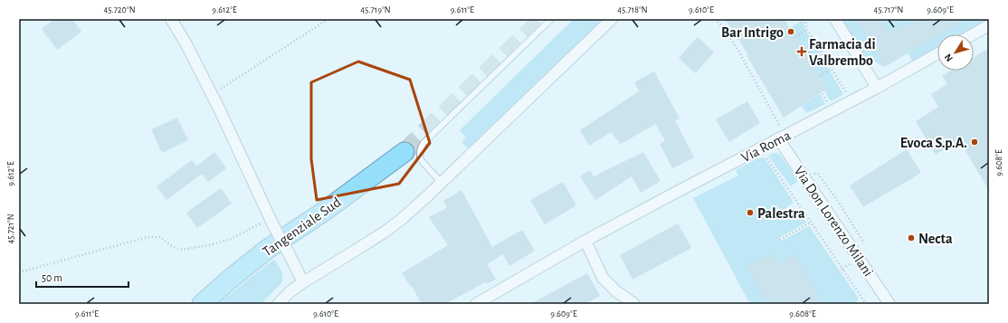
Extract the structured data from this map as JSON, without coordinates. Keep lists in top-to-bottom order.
{
  "streets": {
    "highway": ["Tangenziale Sud"],
    "street": ["Via Roma", "Via Don Lorenzo Milani"]
  },
  "crossings": [
    ["Via Roma", "Via Don Lorenzo Milani"]
  ],
  "places": {
    "other": [
      "Bar Intrigo",
      "Evoca S.p.A.",
      "Palestra",
      "Necta"
    ],
    "health": ["Farmacia di Valbrembo"]
  },
  "scale_bar": "50 m",
  "north": "bottom left",
  "coordinates": [
    "45.720°N",
    "9.612°E",
    "45.719°N",
    "9.611°E",
    "45.718°N",
    "9.610°E",
    "45.717°N",
    "9.609°E",
    "9.608°E",
    "45.721°N"
  ]
}
